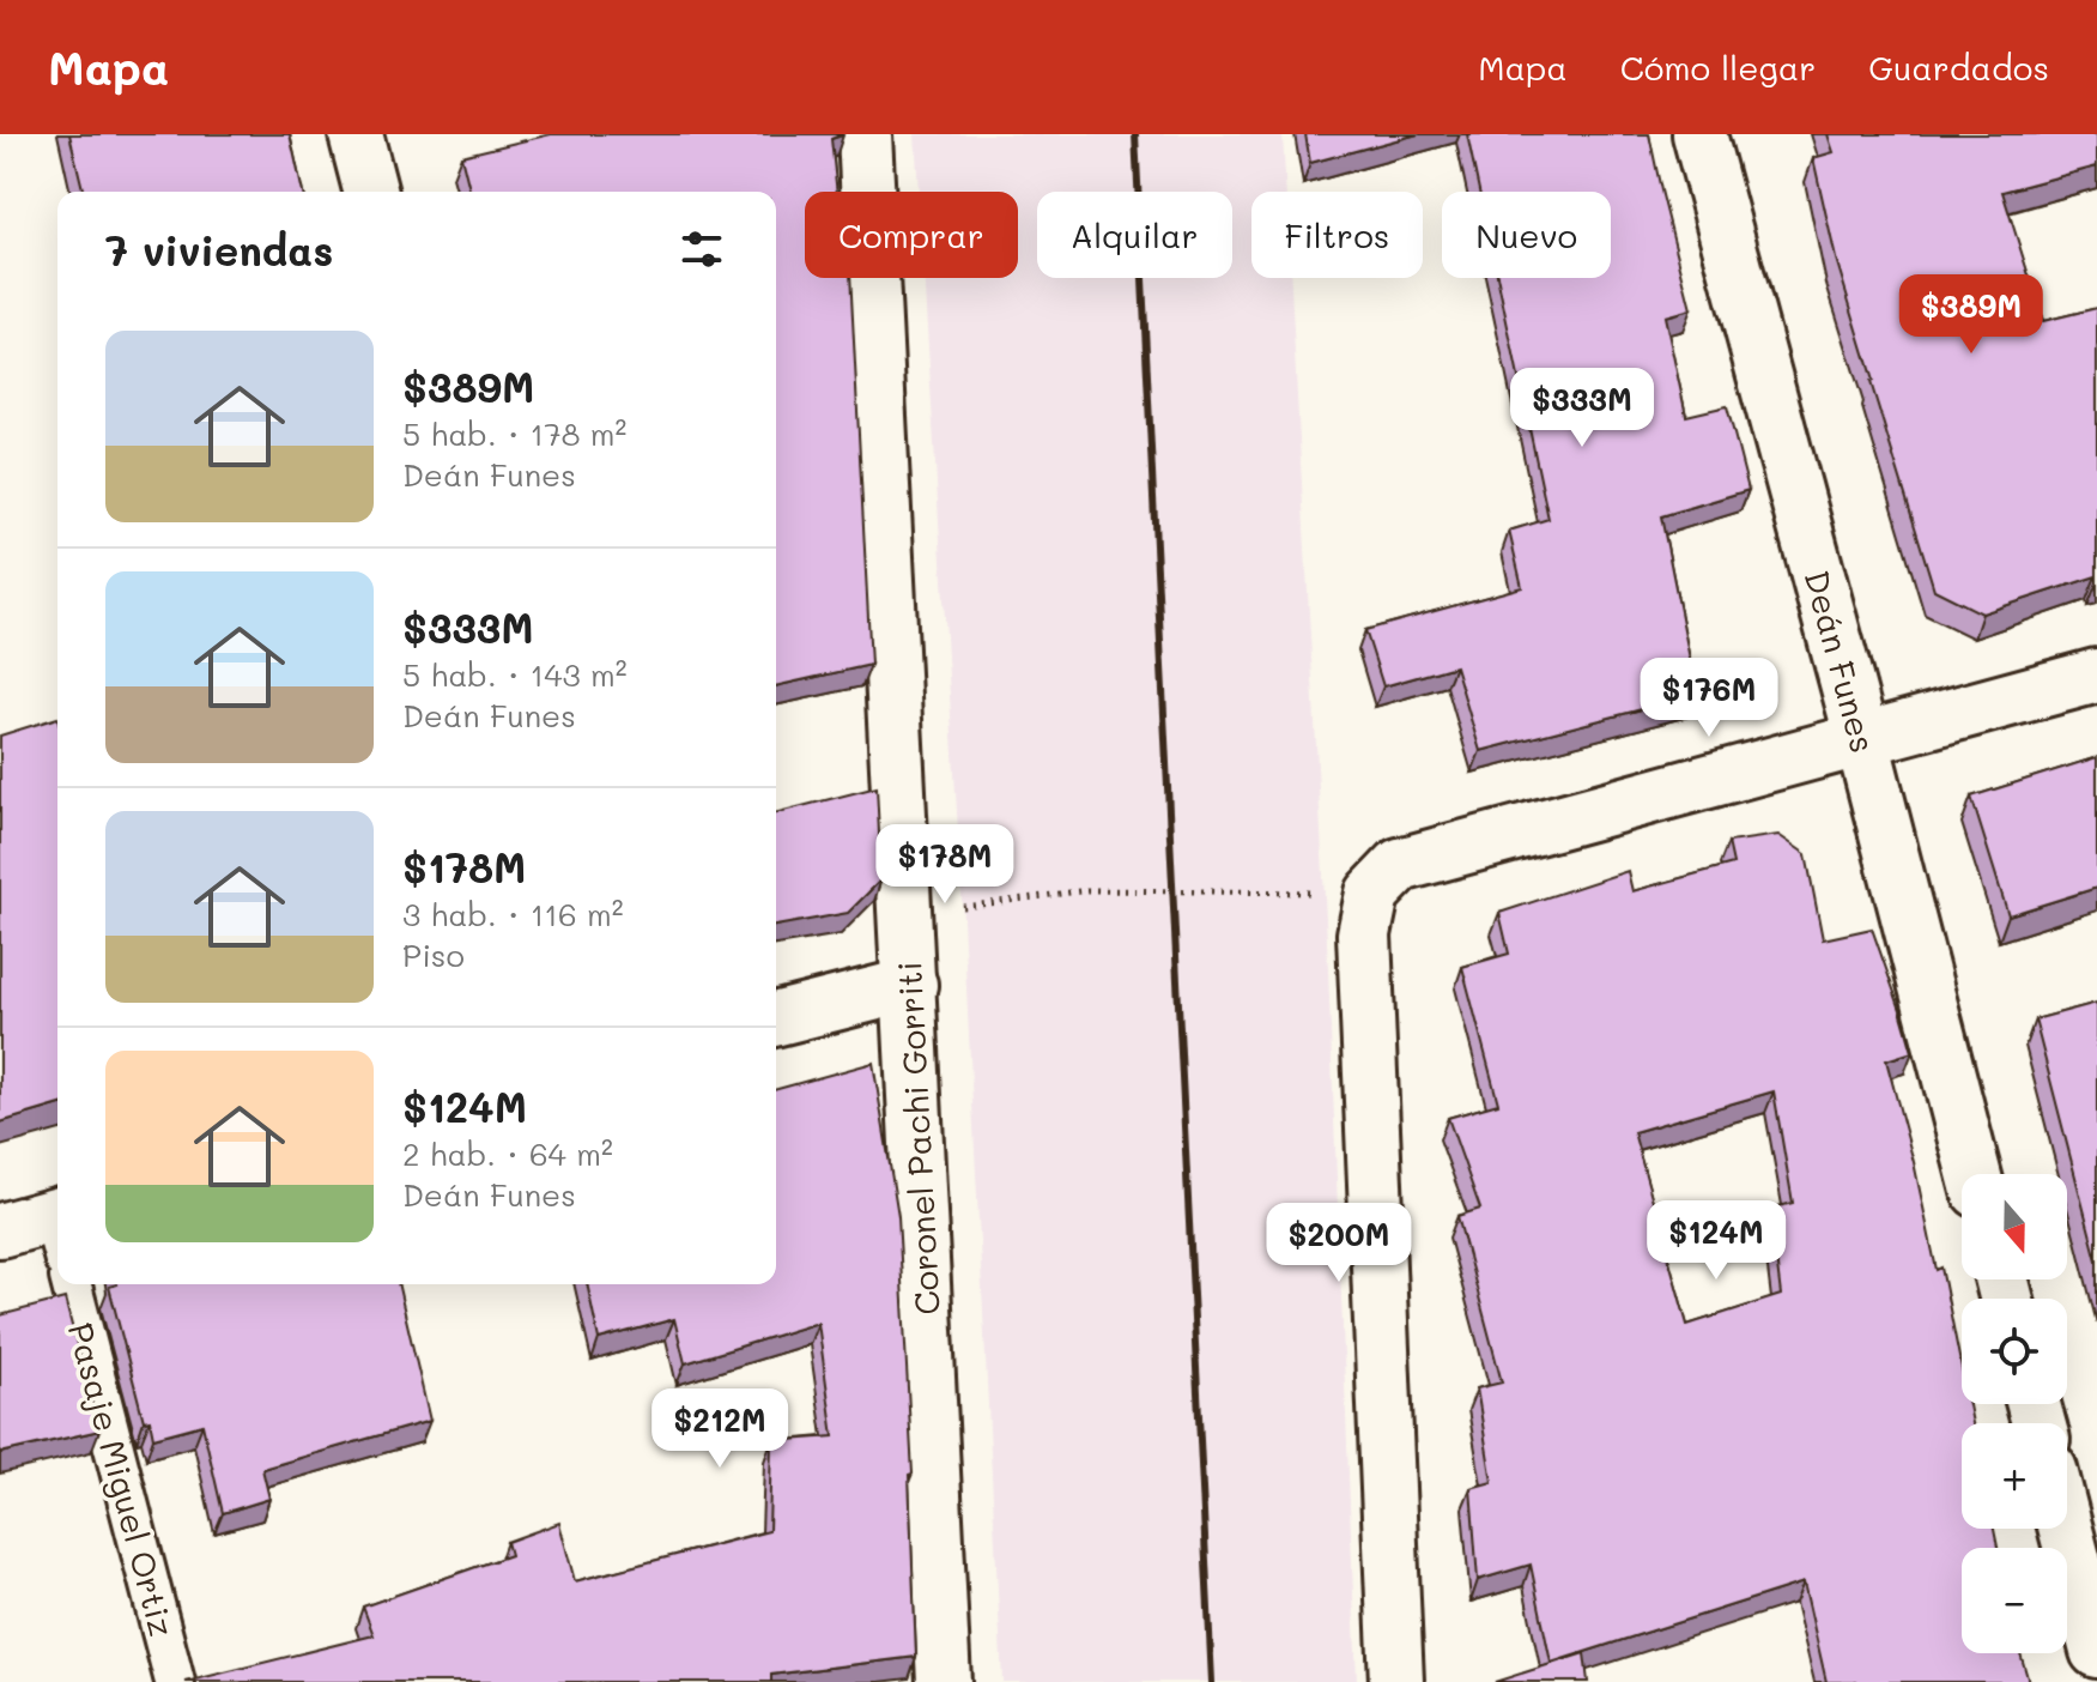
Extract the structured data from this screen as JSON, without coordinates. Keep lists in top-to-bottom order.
{
  "streets": {
    "street": ["Deán Funes", "Coronel Pachi Gorriti"],
    "lane": ["Pasaje Miguel Ortiz"]
  },
  "north": "bottom",
  "page": {
    "header": "Mapa",
    "nav": ["Mapa", "Cómo llegar", "Guardados"],
    "chip": [
      "Comprar",
      "Alquilar",
      "Filtros",
      "Nuevo"
    ],
    "heading": "7 viviendas",
    "price": [
      "$389M",
      "$333M",
      "$176M",
      "$178M",
      "$124M",
      "$200M",
      "$212M"
    ],
    "list": [
      {
        "name": "$389M",
        "note": "5 hab. · 178 m² · Deán Funes"
      },
      {
        "name": "$333M",
        "note": "5 hab. · 143 m² · Deán Funes"
      },
      {
        "name": "$178M",
        "note": "3 hab. · 116 m² · Piso"
      },
      {
        "name": "$124M",
        "note": "2 hab. · 64 m² · Deán Funes"
      }
    ],
    "map_buttons": ["+", "−"]
  }
}
